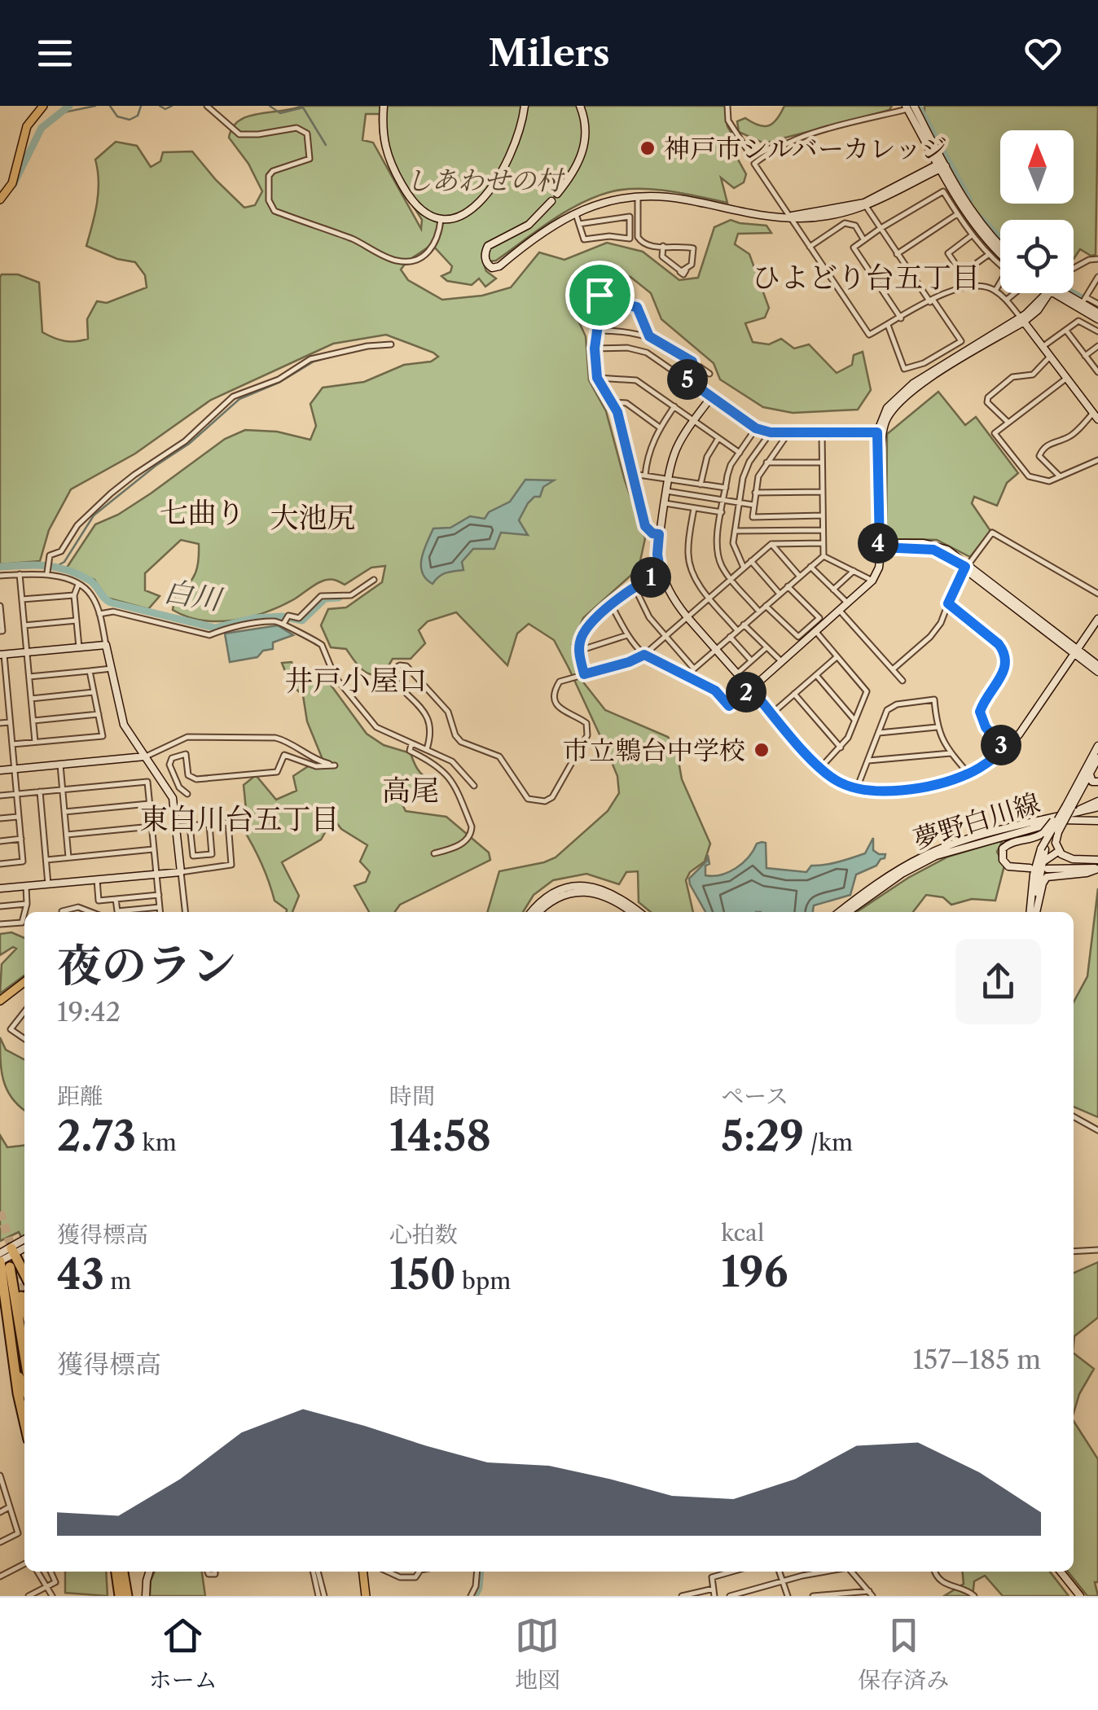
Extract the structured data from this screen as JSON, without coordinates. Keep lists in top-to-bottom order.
{
  "streets": {
    "street": ["夢野白川線"]
  },
  "districts": [
    "ひよどり台五丁目",
    "七曲り",
    "大池尻",
    "井戸小屋口",
    "高尾",
    "東白川台五丁目"
  ],
  "water": ["白川"],
  "parks": ["しあわせの村"],
  "places": ["神戸市シルバーカレッジ", "市立鵯台中学校"],
  "north": "top",
  "page": {
    "header": "Milers",
    "pins": [
      "5",
      "4",
      "1",
      "2",
      "3"
    ],
    "heading": ["夜のラン", "19:42"],
    "stats": [
      ["距離", "2.73 km"],
      ["時間", "14:58"],
      ["ペース", "5:29 /km"],
      ["獲得標高", "43 m"],
      ["心拍数", "150 bpm"],
      ["kcal", "196"]
    ],
    "chart": ["獲得標高", "157–185 m"],
    "tabs": ["ホーム", "地図", "保存済み"]
  }
}
